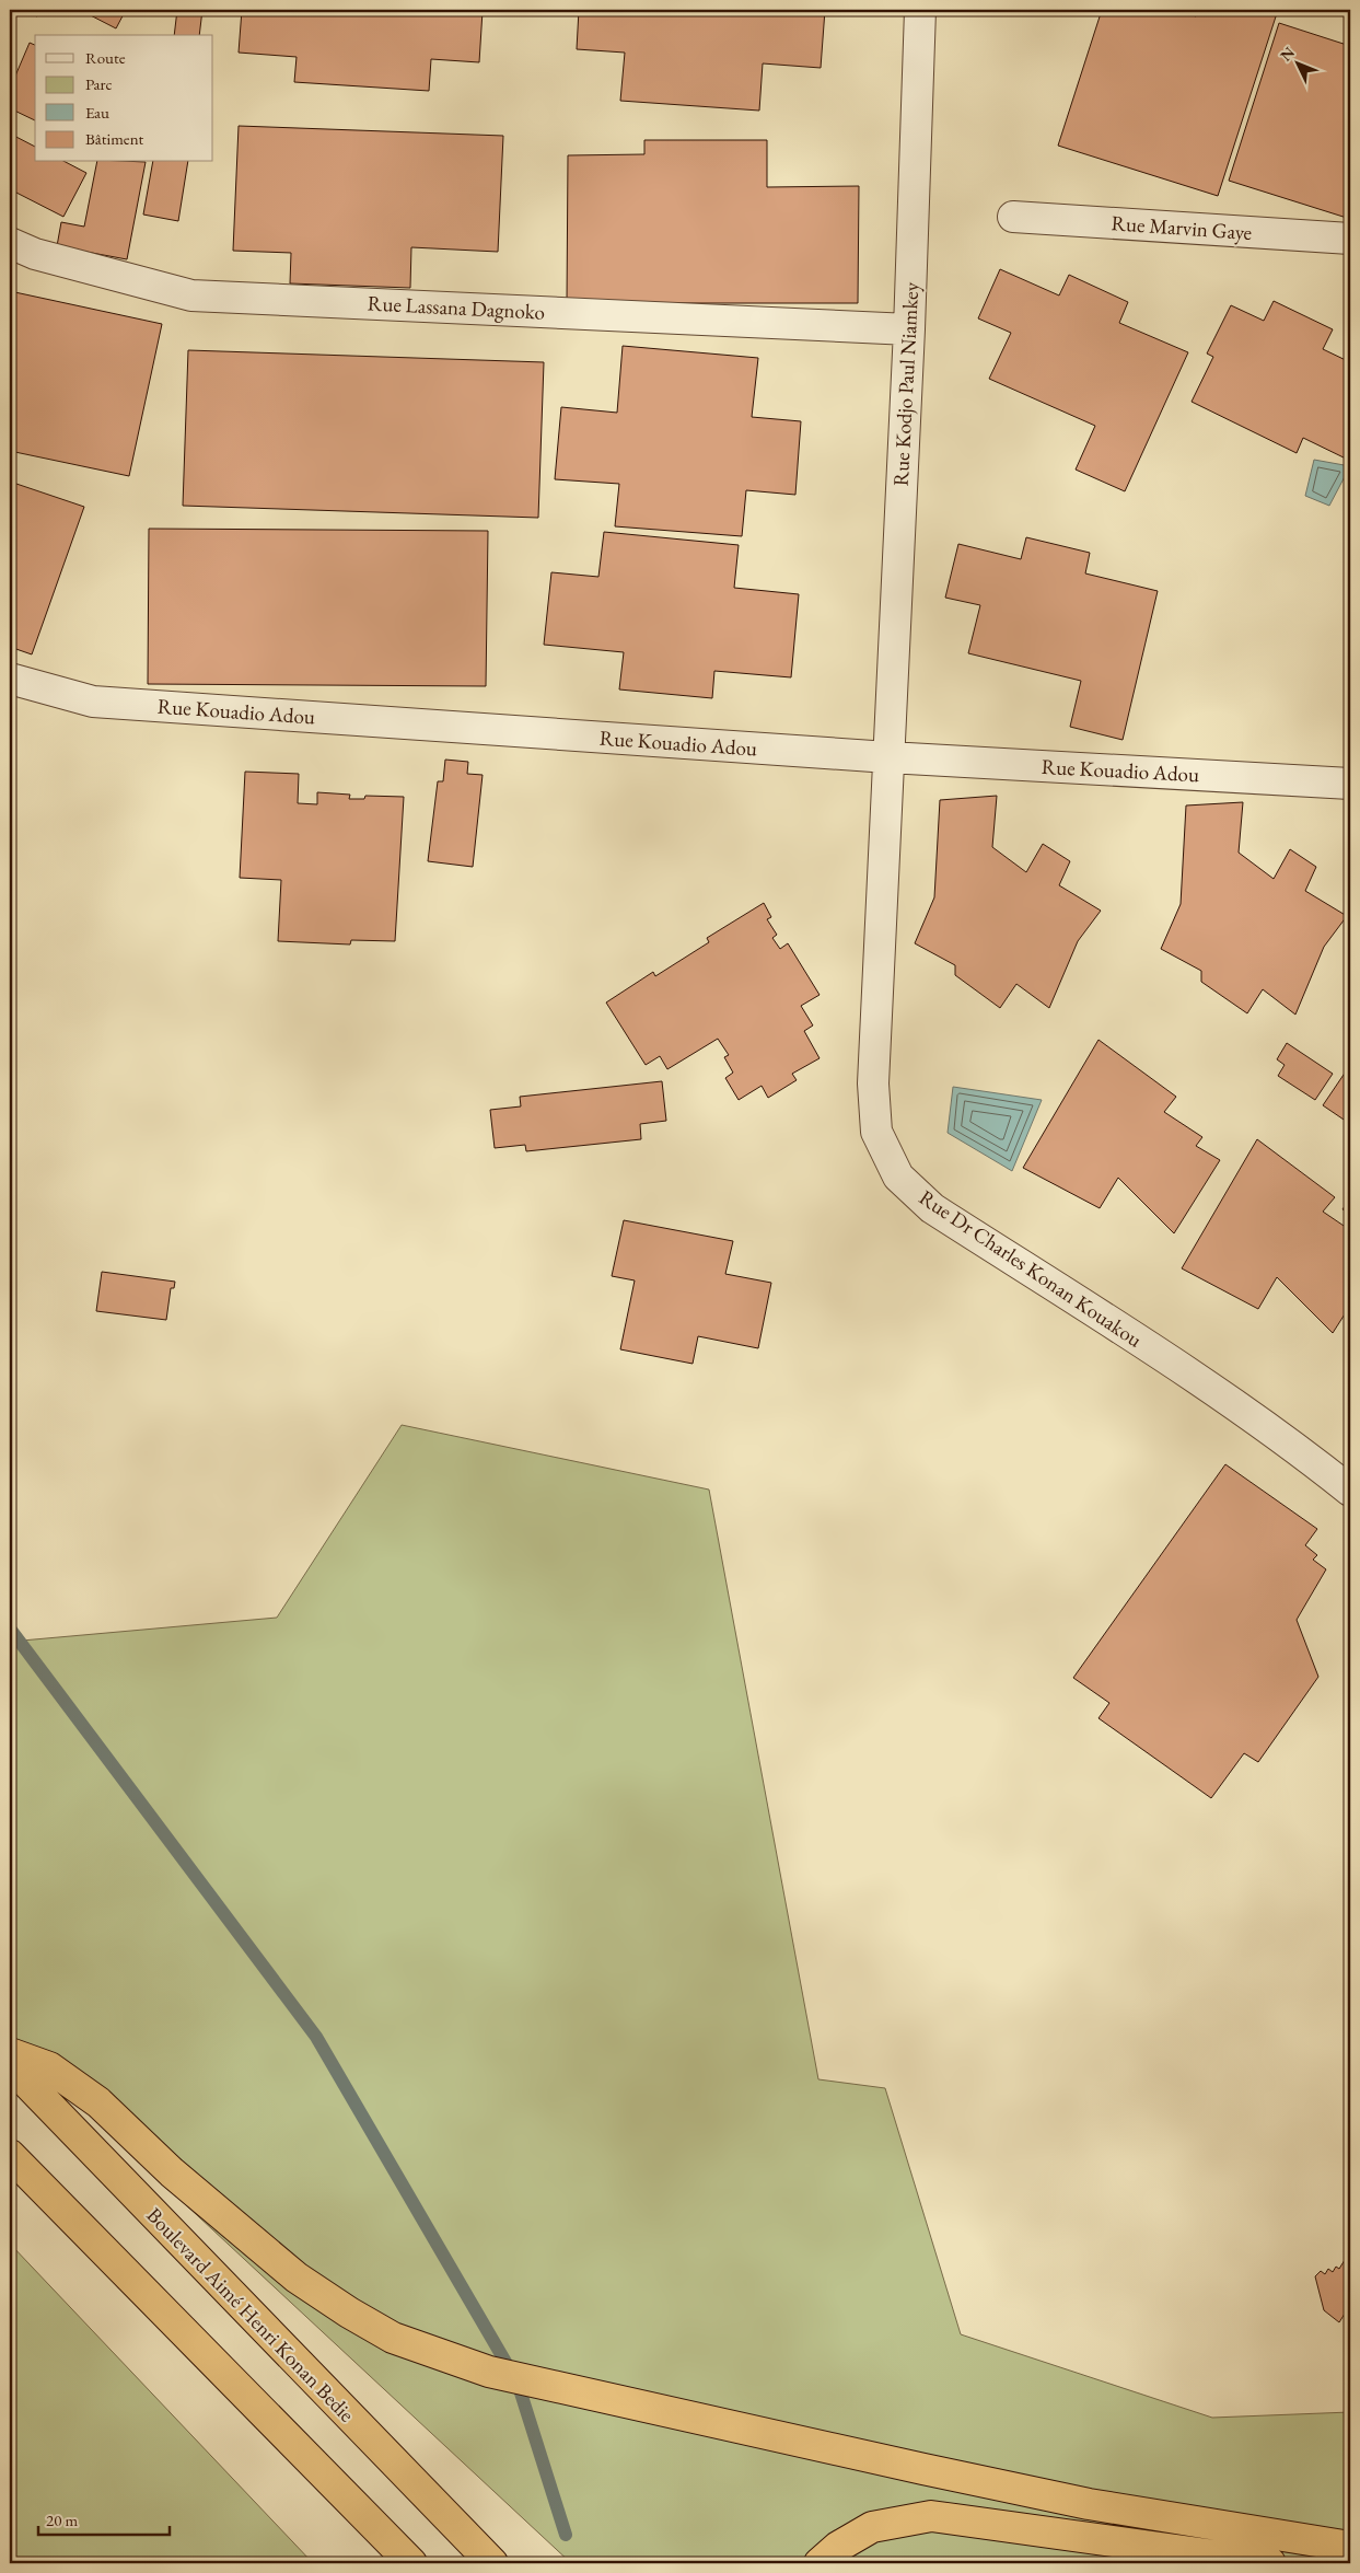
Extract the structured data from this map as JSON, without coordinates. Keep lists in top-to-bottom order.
{
  "streets": {
    "highway": ["Boulevard Aimé Henri Konan Bedie"],
    "street": [
      "Rue Marvin Gaye",
      "Rue Lassana Dagnoko",
      "Rue Kodjo Paul Niamkey",
      "Rue Kouadio Adou",
      "Rue Dr Charles Konan Kouakou"
    ]
  },
  "crossings": [
    ["Rue Lassana Dagnoko", "Rue Kodjo Paul Niamkey"],
    ["Rue Kodjo Paul Niamkey", "Rue Kouadio Adou"],
    ["Rue Kodjo Paul Niamkey", "Rue Dr Charles Konan Kouakou"],
    ["Rue Kouadio Adou", "Rue Dr Charles Konan Kouakou"]
  ],
  "legend": [
    "Route",
    "Parc",
    "Eau",
    "Bâtiment"
  ],
  "scale_bar": "20 m",
  "north": "top left"
}
